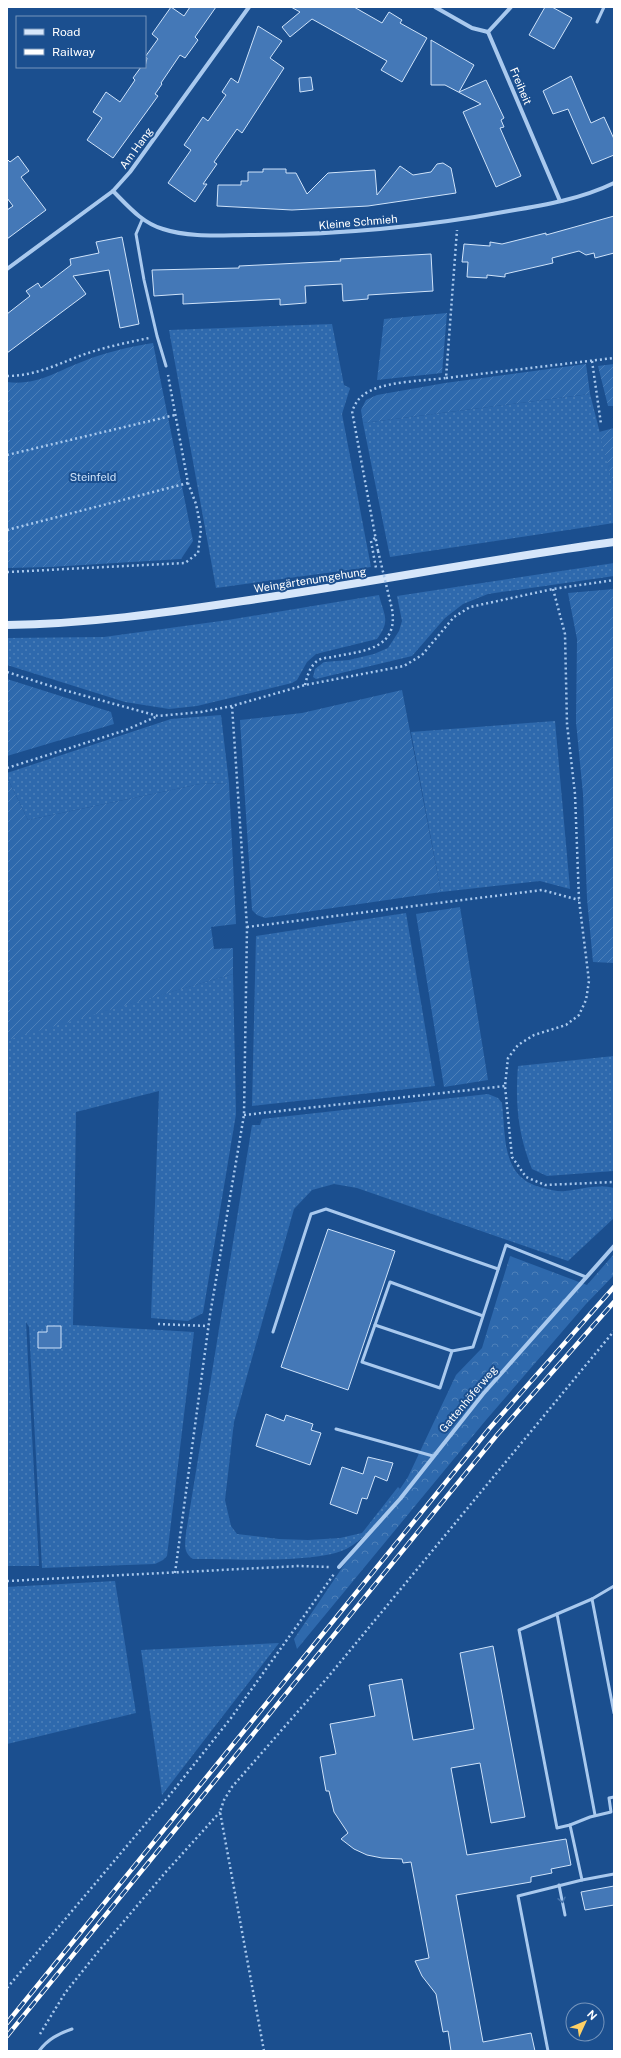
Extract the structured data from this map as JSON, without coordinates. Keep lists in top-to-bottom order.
{
  "streets": {
    "main road": ["Weingärtenumgehung"],
    "street": [
      "Freiheit",
      "Am Hang",
      "Kleine Schmieh",
      "Gattenhöferweg"
    ]
  },
  "crossings": [
    ["Freiheit", "Kleine Schmieh"],
    ["Am Hang", "Kleine Schmieh"]
  ],
  "parks": ["Steinfeld"],
  "legend": ["Road", "Railway"],
  "north": "top right"
}
